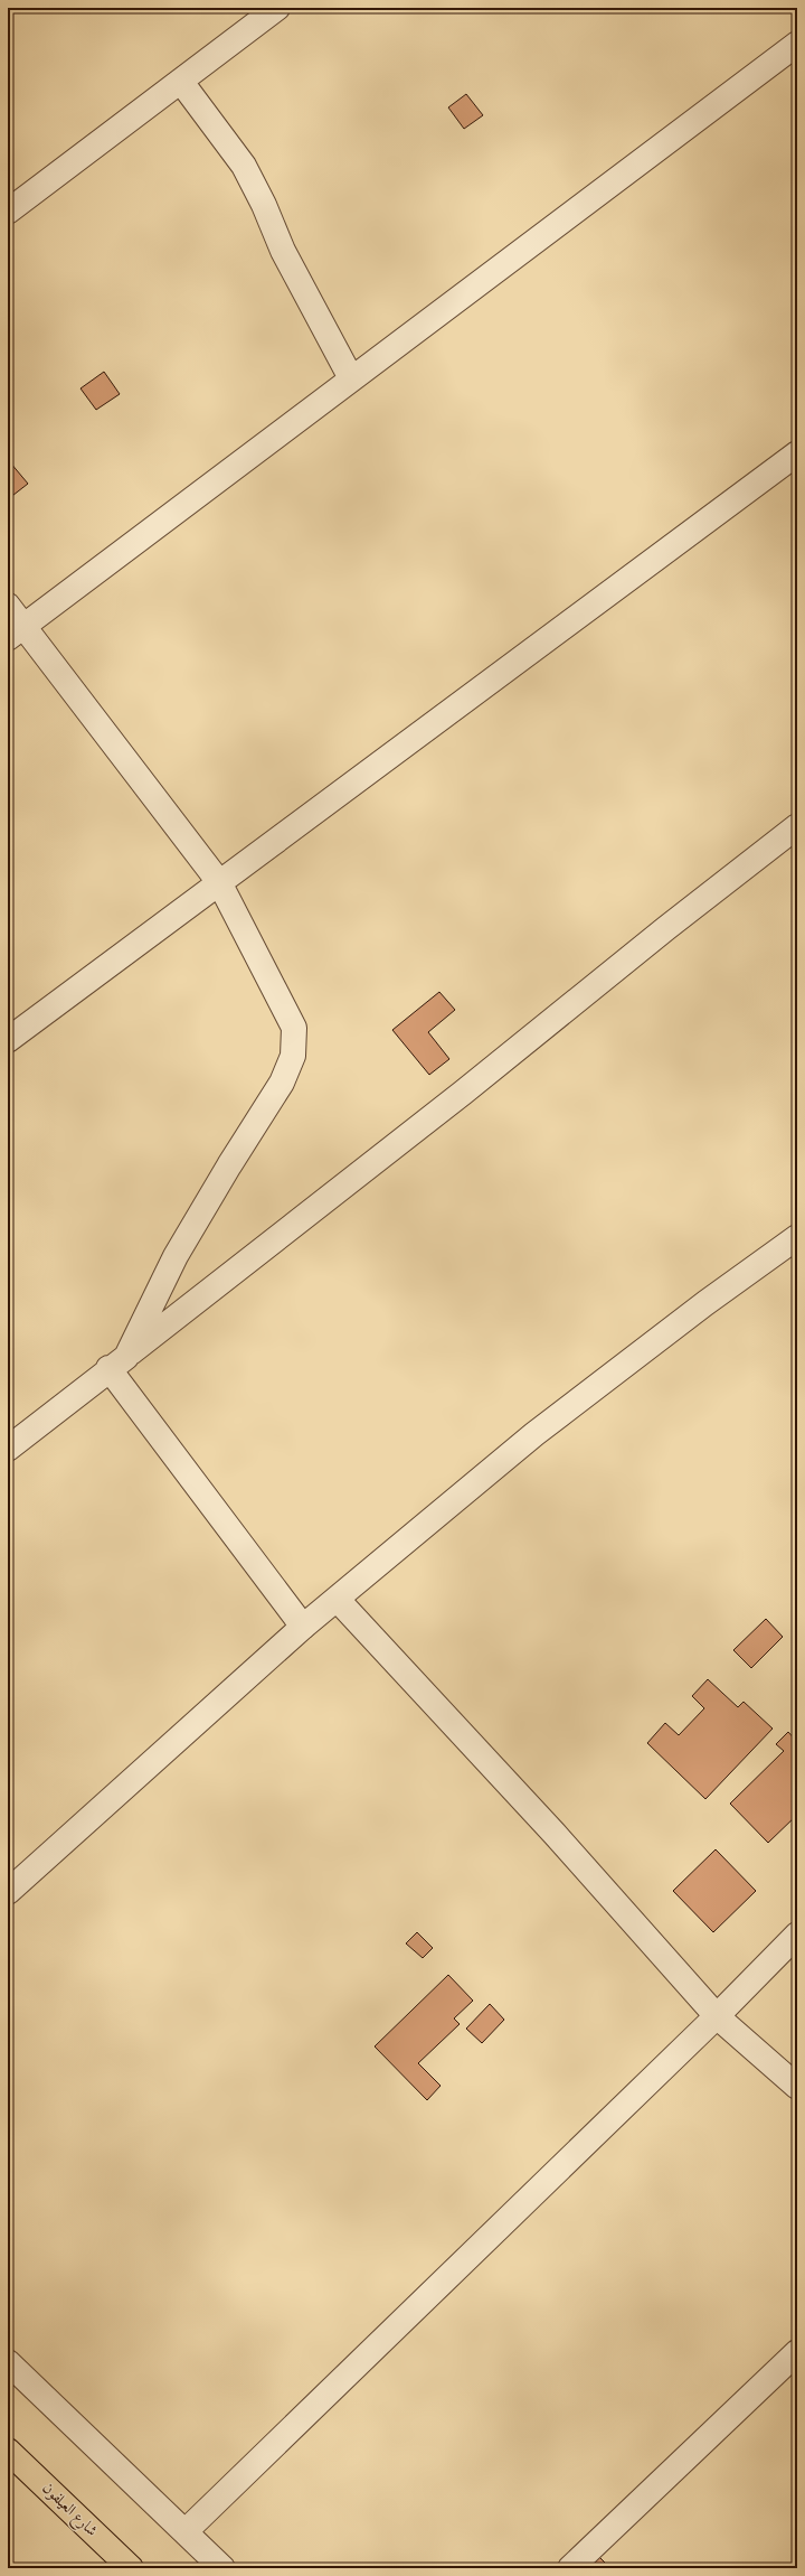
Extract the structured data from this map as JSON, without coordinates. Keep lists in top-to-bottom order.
{
  "streets": {
    "highway": ["شارع العيلفون"]
  }
}
